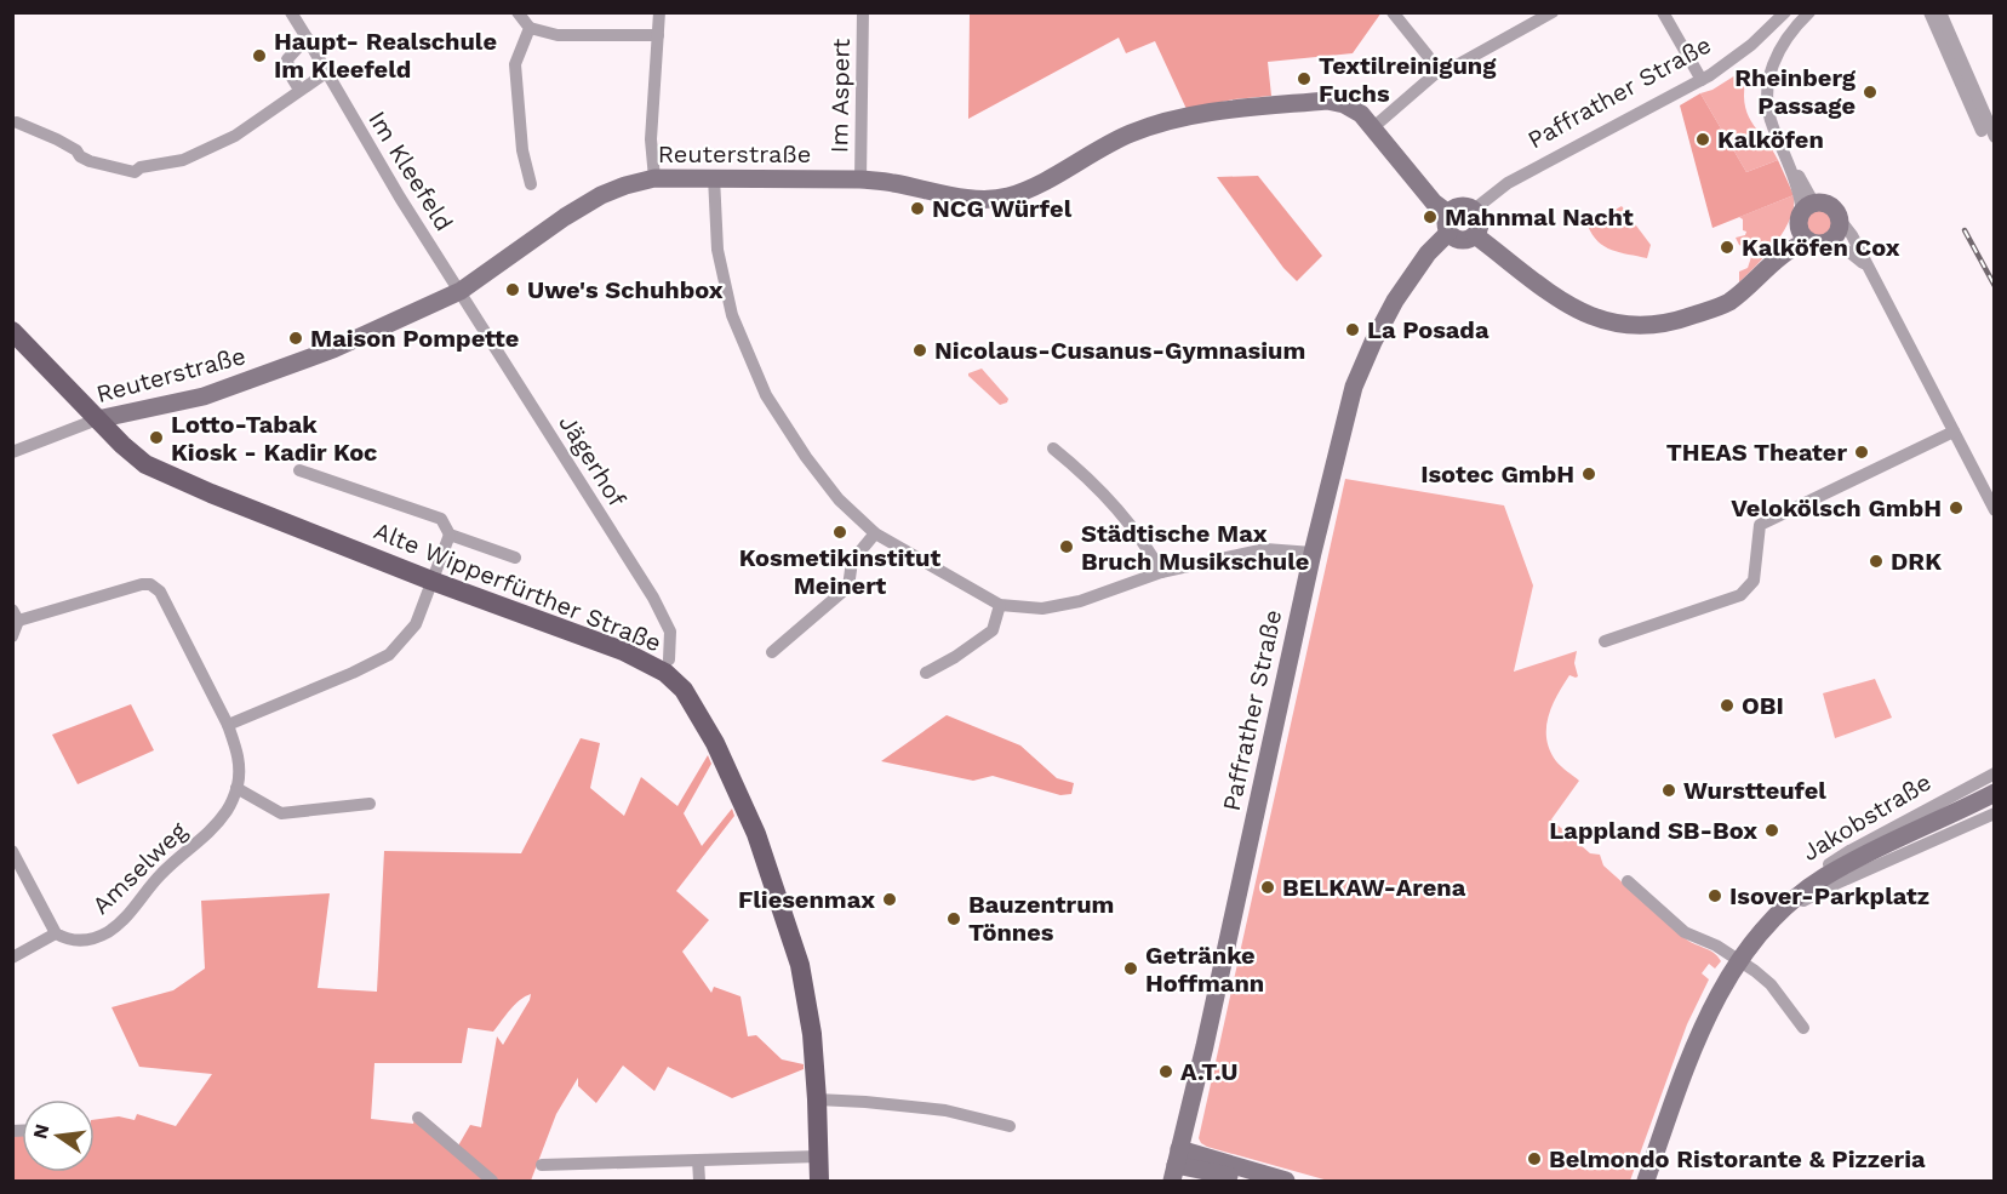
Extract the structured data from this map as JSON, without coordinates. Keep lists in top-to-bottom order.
{
  "streets": {
    "main road": ["Alte Wipperfürther Straße"],
    "street": [
      "Paffrather Straße",
      "Im Aspert",
      "Reuterstraße",
      "Im Kleefeld",
      "Jägerhof",
      "Jakobstraße",
      "Amselweg"
    ]
  },
  "crossings": [
    ["Paffrather Straße", "Reuterstraße"],
    ["Im Aspert", "Reuterstraße"],
    ["Reuterstraße", "Im Kleefeld"],
    ["Reuterstraße", "Jägerhof"],
    ["Reuterstraße", "Alte Wipperfürther Straße"],
    ["Im Kleefeld", "Jägerhof"]
  ],
  "places": [
    "Haupt- Realschule Im Kleefeld",
    "Textilreinigung Fuchs",
    "Rheinberg Passage",
    "Kalköfen",
    "NCG Würfel",
    "Mahnmal Nacht",
    "Kalköfen Cox",
    "Uwe's Schuhbox",
    "La Posada",
    "Maison Pompette",
    "Nicolaus-Cusanus-Gymnasium",
    "Lotto-Tabak Kiosk - Kadir Koc",
    "THEAS Theater",
    "Isotec GmbH",
    "Velokölsch GmbH",
    "Kosmetikinstitut Meinert",
    "Städtische Max Bruch Musikschule",
    "DRK",
    "OBI",
    "Wurstteufel",
    "Lappland SB-Box",
    "BELKAW-Arena",
    "Isover-Parkplatz",
    "Fliesenmax",
    "Bauzentrum Tönnes",
    "Getränke Hoffmann",
    "A.T.U",
    "Belmondo Ristorante & Pizzeria"
  ],
  "north": "left"
}
